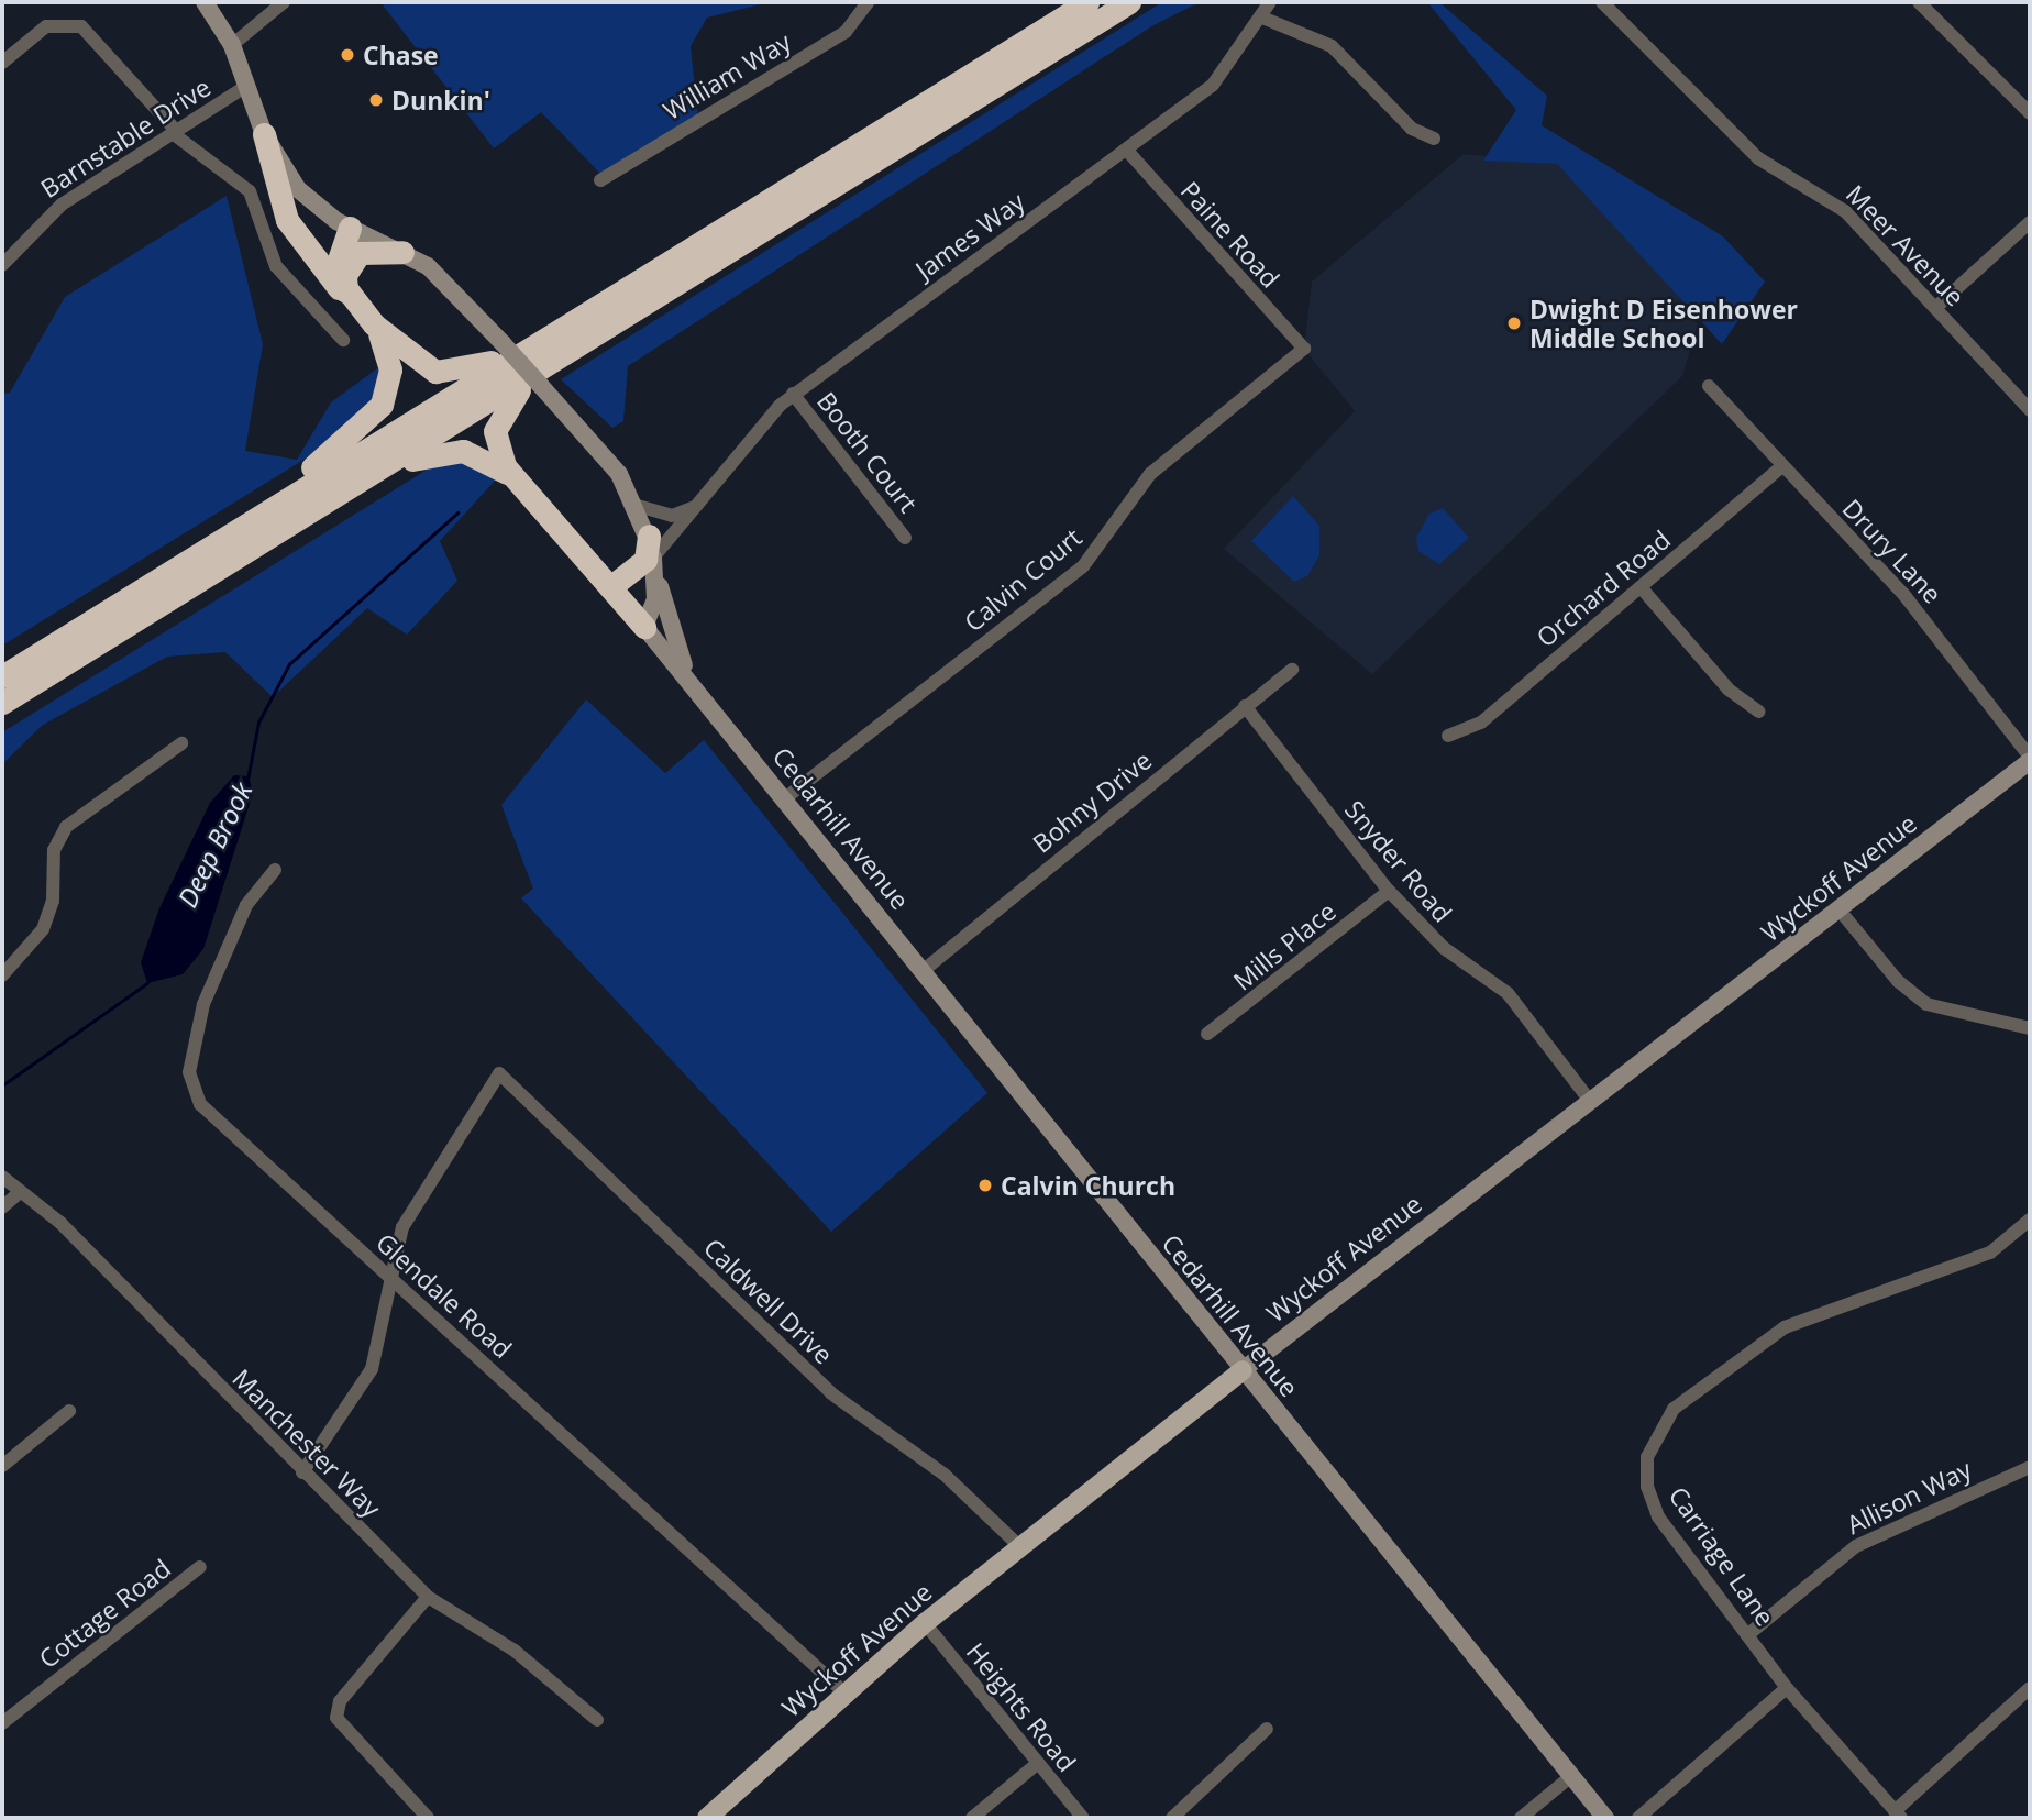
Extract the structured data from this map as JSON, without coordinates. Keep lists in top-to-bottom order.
{
  "streets": {
    "main road": ["Cedarhill Avenue", "Wyckoff Avenue"],
    "street": [
      "William Way",
      "Barnstable Drive",
      "Paine Road",
      "James Way",
      "Meer Avenue",
      "Booth Court",
      "Drury Lane",
      "Calvin Court",
      "Orchard Road",
      "Bohny Drive",
      "Snyder Road",
      "Mills Place",
      "Glendale Road",
      "Caldwell Drive",
      "Manchester Way",
      "Allison Way",
      "Carriage Lane",
      "Cottage Road",
      "Heights Road"
    ]
  },
  "crossings": [
    ["Barnstable Drive", "Cedarhill Avenue"],
    ["Paine Road", "James Way"],
    ["Paine Road", "Calvin Court"],
    ["James Way", "Booth Court"],
    ["James Way", "Cedarhill Avenue"],
    ["Drury Lane", "Orchard Road"],
    ["Drury Lane", "Wyckoff Avenue"],
    ["Calvin Court", "Cedarhill Avenue"],
    ["Bohny Drive", "Cedarhill Avenue"],
    ["Bohny Drive", "Snyder Road"],
    ["Cedarhill Avenue", "Wyckoff Avenue"],
    ["Snyder Road", "Wyckoff Avenue"],
    ["Snyder Road", "Mills Place"],
    ["Wyckoff Avenue", "Glendale Road"],
    ["Wyckoff Avenue", "Caldwell Drive"],
    ["Wyckoff Avenue", "Heights Road"],
    ["Glendale Road", "Caldwell Drive"],
    ["Allison Way", "Carriage Lane"]
  ],
  "water": ["Deep Brook"],
  "places": [
    "Chase",
    "Dunkin'",
    "Dwight D Eisenhower Middle School",
    "Calvin Church"
  ]
}
